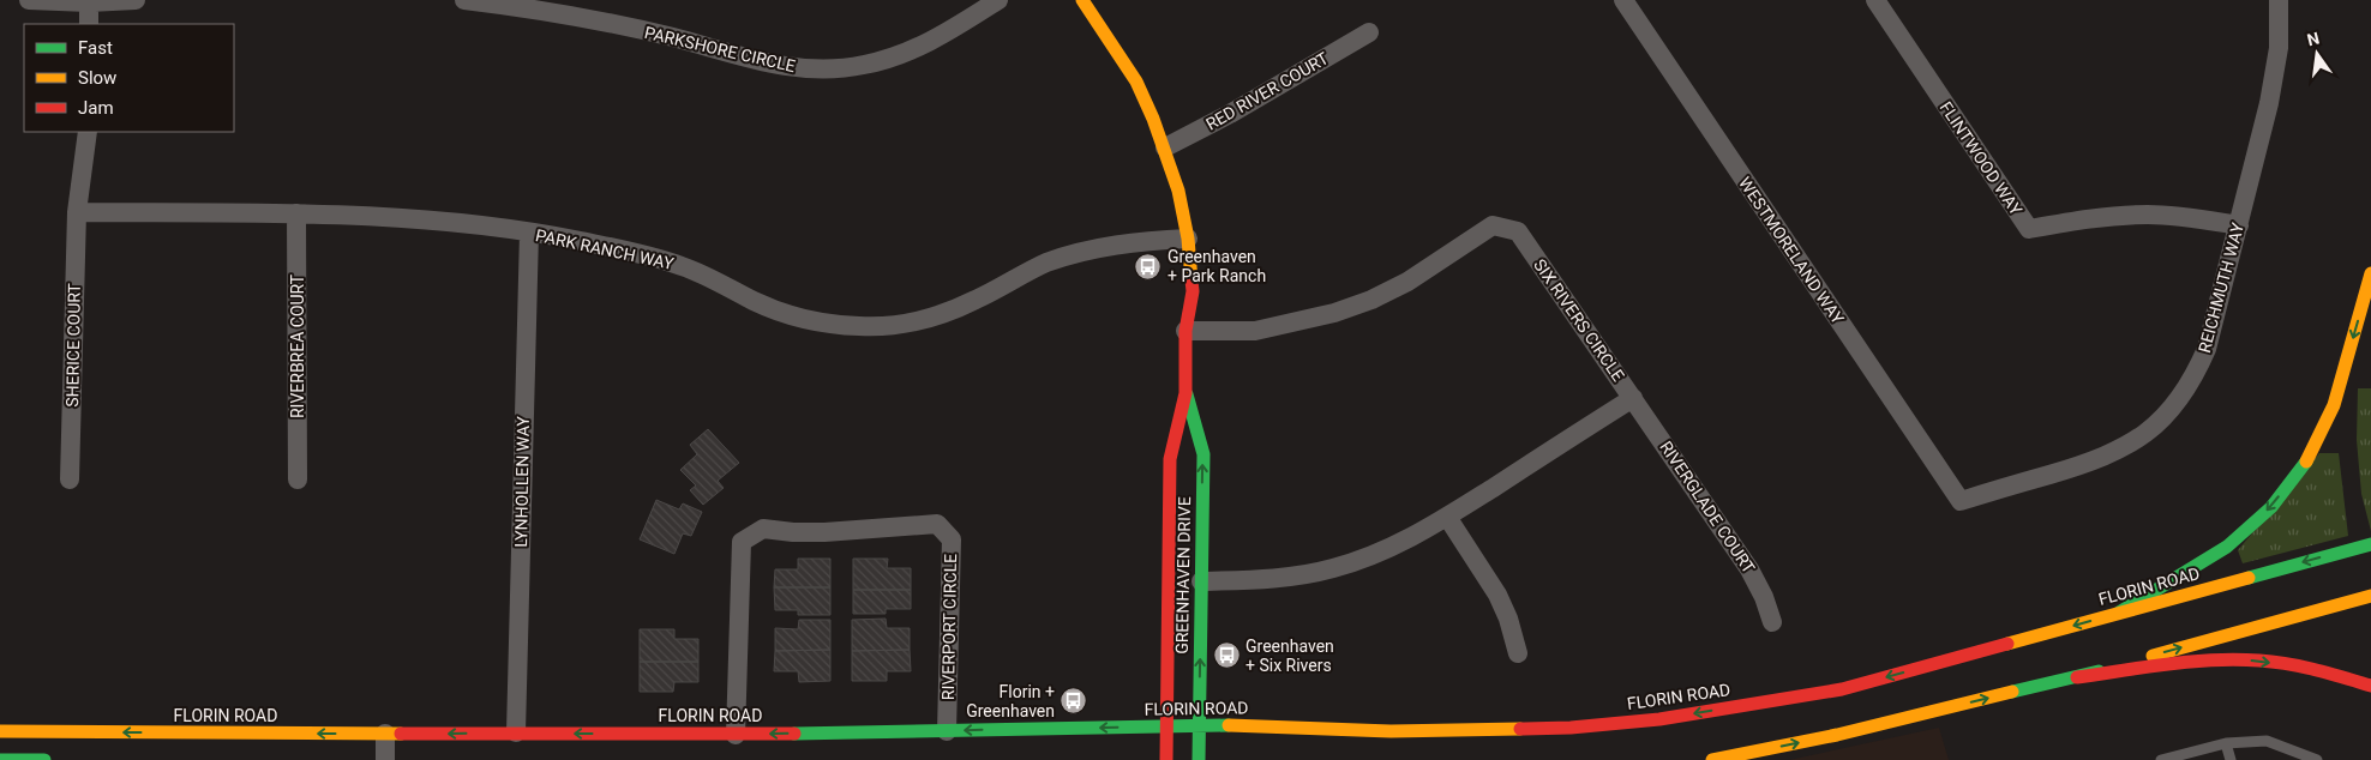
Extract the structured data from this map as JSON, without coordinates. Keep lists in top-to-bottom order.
{
  "streets": {
    "main road": ["GREENHAVEN DRIVE", "FLORIN ROAD"],
    "street": [
      "PARKSHORE CIRCLE",
      "RED RIVER COURT",
      "FLINTWOOD WAY",
      "PARK RANCH WAY",
      "WESTMORELAND WAY",
      "REICHMUTH WAY",
      "SIX RIVERS CIRCLE",
      "SHERICE COURT",
      "RIVERBREA COURT",
      "LYNHOLLEN WAY",
      "RIVERGLADE COURT",
      "RIVERPORT CIRCLE"
    ]
  },
  "crossings": [
    ["RED RIVER COURT", "GREENHAVEN DRIVE"],
    ["FLINTWOOD WAY", "REICHMUTH WAY"],
    ["PARK RANCH WAY", "SHERICE COURT"],
    ["PARK RANCH WAY", "RIVERBREA COURT"],
    ["PARK RANCH WAY", "LYNHOLLEN WAY"],
    ["PARK RANCH WAY", "GREENHAVEN DRIVE"],
    ["WESTMORELAND WAY", "REICHMUTH WAY"],
    ["SIX RIVERS CIRCLE", "RIVERGLADE COURT"],
    ["SIX RIVERS CIRCLE", "GREENHAVEN DRIVE"],
    ["LYNHOLLEN WAY", "FLORIN ROAD"],
    ["GREENHAVEN DRIVE", "FLORIN ROAD"],
    ["FLORIN ROAD", "RIVERPORT CIRCLE"]
  ],
  "places": {
    "bus stop": ["Greenhaven + Park Ranch", "Greenhaven + Six Rivers", "Florin + Greenhaven"]
  },
  "legend": ["Fast", "Slow", "Jam"],
  "north": "top"
}
